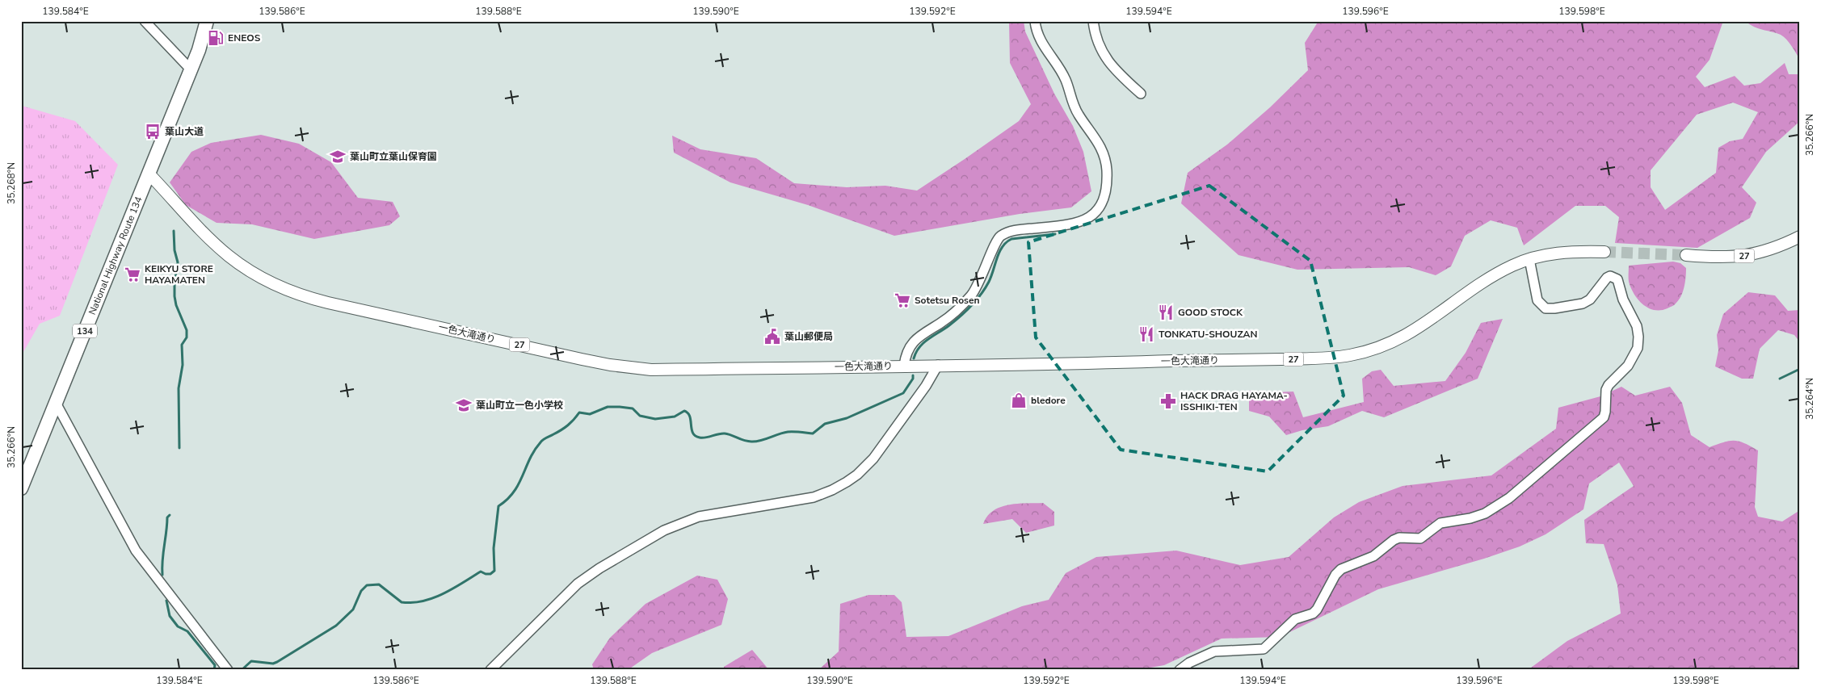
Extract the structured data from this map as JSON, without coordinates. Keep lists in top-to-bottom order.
{
  "streets": {
    "highway": ["National Highway Route 134", "134"],
    "main road": ["27", "一色大滝通り"]
  },
  "crossings": [
    ["National Highway Route 134", "一色大滝通り"]
  ],
  "places": {
    "fuel station": ["ENEOS"],
    "bus stop": ["葉山大道"],
    "school or university": ["葉山町立葉山保育園", "葉山町立一色小学校"],
    "supermarket": ["KEIKYU STORE HAYAMATEN", "Sotetsu Rosen"],
    "restaurant": ["GOOD STOCK", "TONKATU-SHOUZAN"],
    "public building": ["葉山郵便局"],
    "shop": ["bledore"],
    "pharmacy": ["HACK DRAG HAYAMA- ISSHIKI-TEN"]
  },
  "coordinates": [
    "139.584°E",
    "139.586°E",
    "139.588°E",
    "139.590°E",
    "139.592°E",
    "139.594°E",
    "139.596°E",
    "139.598°E",
    "35.266°N",
    "35.268°N",
    "35.264°N"
  ]
}
